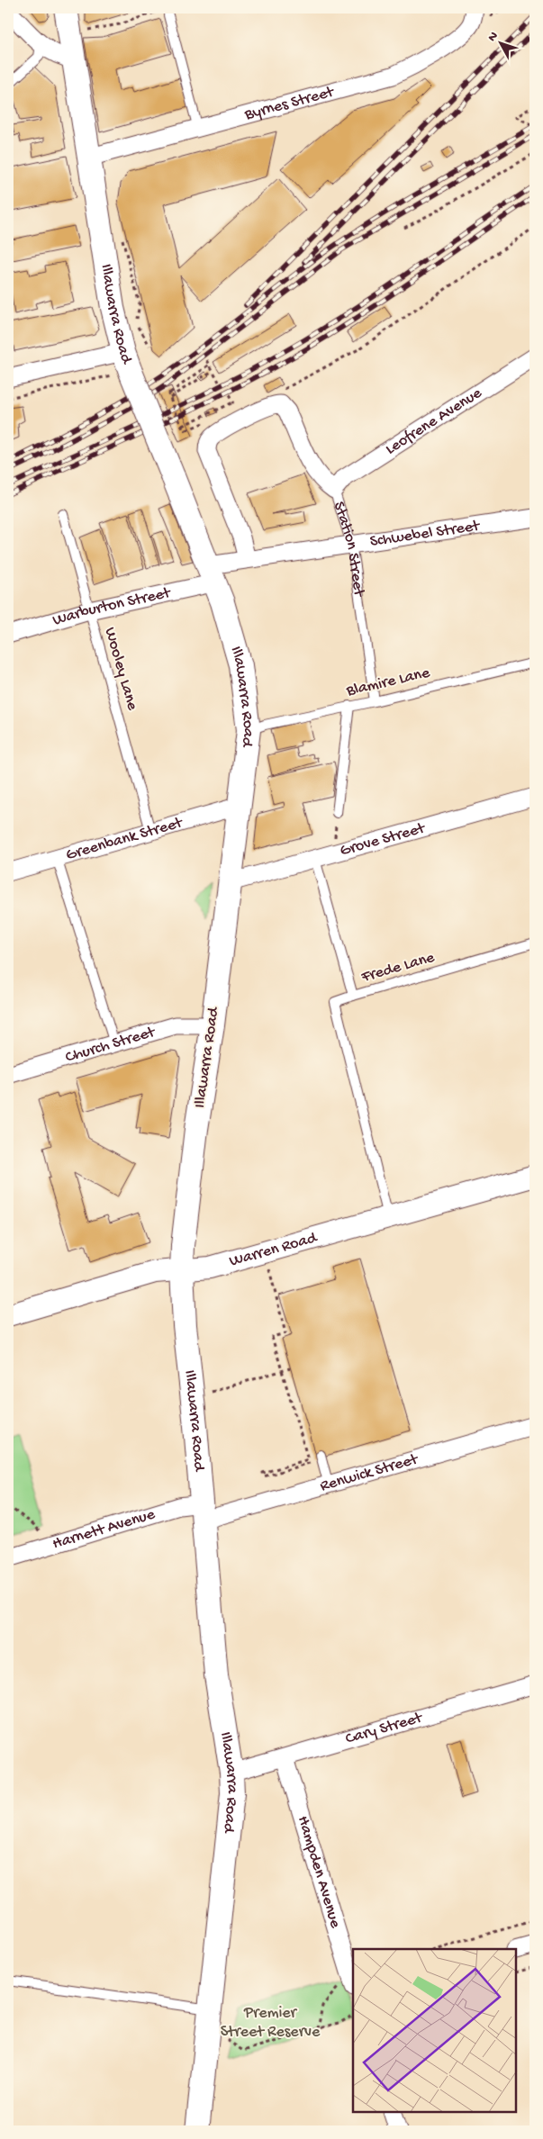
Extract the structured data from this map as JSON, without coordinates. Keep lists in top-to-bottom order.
{
  "streets": {
    "main road": ["Illawarra Road"],
    "street": [
      "Byrnes Street",
      "Leofrene Avenue",
      "Schwebel Street",
      "Station Street",
      "Warburton Street",
      "Greenbank Street",
      "Grove Street",
      "Church Street",
      "Warren Road",
      "Renwick Street",
      "Harnett Avenue",
      "Cary Street",
      "Hampden Avenue"
    ],
    "lane": ["Wooley Lane", "Blamire Lane", "Frede Lane"]
  },
  "crossings": [
    ["Byrnes Street", "Illawarra Road"],
    ["Illawarra Road", "Schwebel Street"],
    ["Illawarra Road", "Warburton Street"],
    ["Illawarra Road", "Blamire Lane"],
    ["Illawarra Road", "Greenbank Street"],
    ["Illawarra Road", "Grove Street"],
    ["Illawarra Road", "Church Street"],
    ["Illawarra Road", "Warren Road"],
    ["Illawarra Road", "Renwick Street"],
    ["Illawarra Road", "Harnett Avenue"],
    ["Illawarra Road", "Cary Street"],
    ["Leofrene Avenue", "Station Street"],
    ["Schwebel Street", "Station Street"],
    ["Schwebel Street", "Warburton Street"],
    ["Station Street", "Blamire Lane"],
    ["Warburton Street", "Wooley Lane"],
    ["Wooley Lane", "Greenbank Street"],
    ["Grove Street", "Frede Lane"],
    ["Renwick Street", "Harnett Avenue"],
    ["Cary Street", "Hampden Avenue"]
  ],
  "parks": ["Premier Street Reserve"],
  "north": "top left"
}
